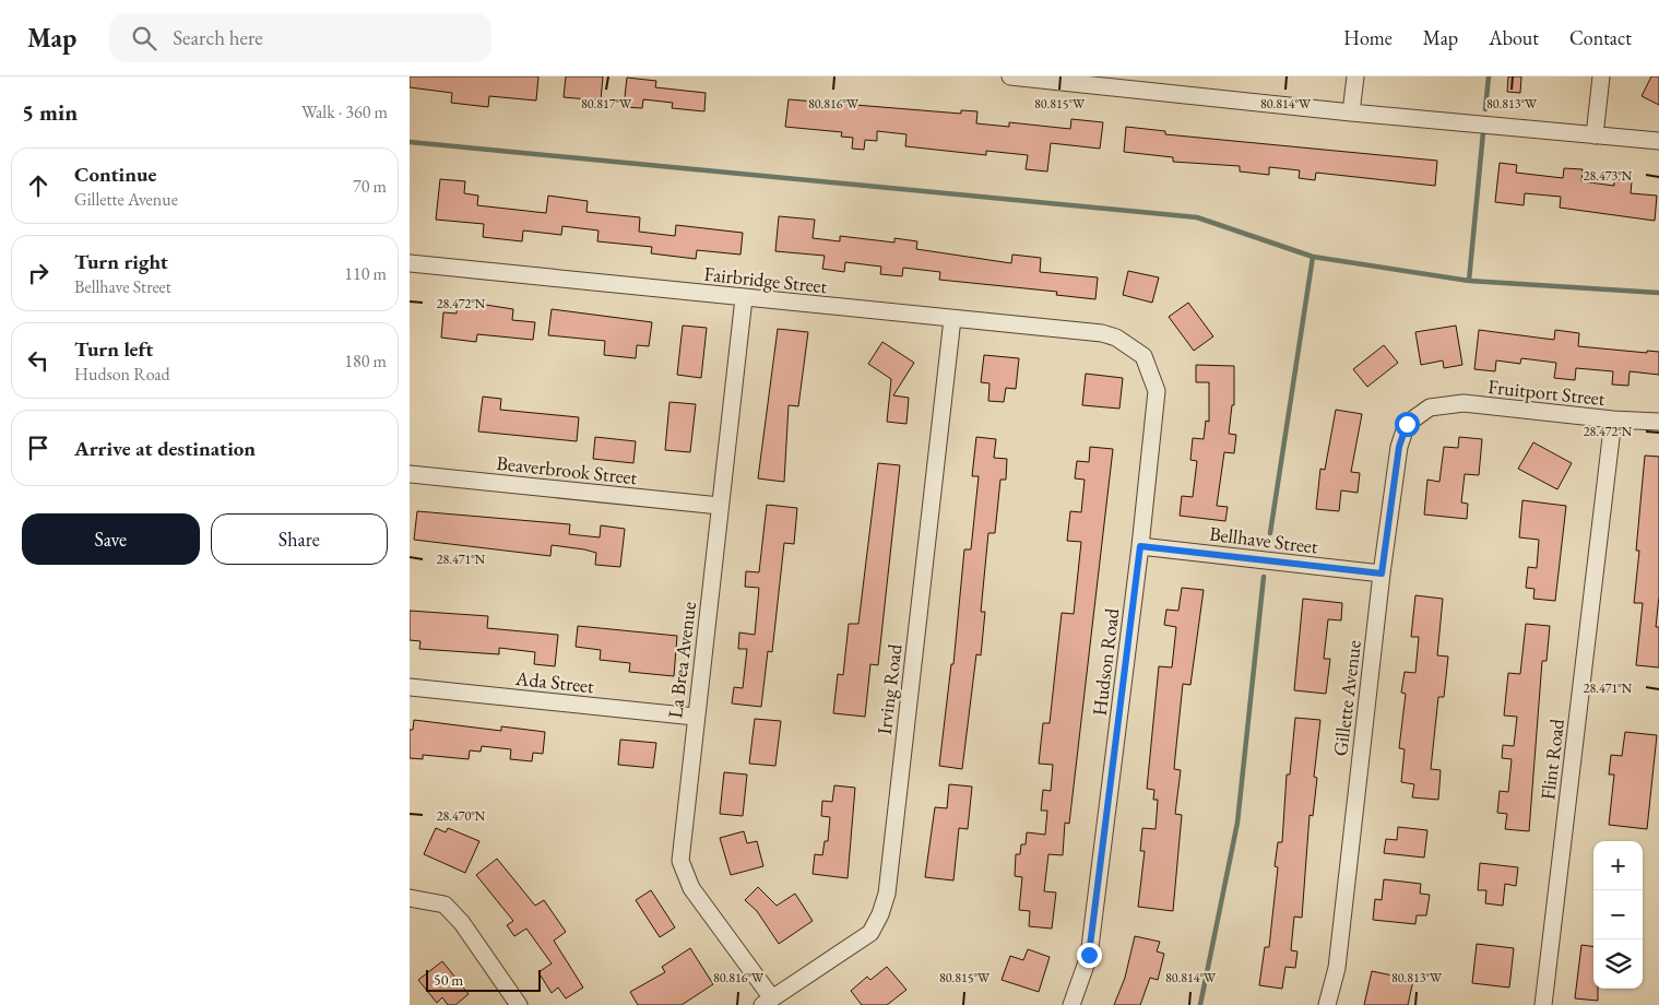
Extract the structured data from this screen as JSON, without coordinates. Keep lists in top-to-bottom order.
{
  "streets": {
    "street": [
      "Fairbridge Street",
      "Fruitport Street",
      "Beaverbrook Street",
      "Bellhave Street",
      "La Brea Avenue",
      "Hudson Road",
      "Ada Street",
      "Irving Road",
      "Gillette Avenue",
      "Flint Road"
    ]
  },
  "crossings": [
    ["Fairbridge Street", "La Brea Avenue"],
    ["Fairbridge Street", "Hudson Road"],
    ["Fairbridge Street", "Irving Road"],
    ["Fruitport Street", "Gillette Avenue"],
    ["Fruitport Street", "Flint Road"],
    ["Beaverbrook Street", "La Brea Avenue"],
    ["Bellhave Street", "Hudson Road"],
    ["Bellhave Street", "Gillette Avenue"],
    ["La Brea Avenue", "Ada Street"],
    ["La Brea Avenue", "Irving Road"]
  ],
  "scale_bar": "50 m",
  "page": {
    "header": "Map",
    "search": "Search here",
    "nav": [
      "Home",
      "Map",
      "About",
      "Contact"
    ],
    "heading": ["5 min", "Walk · 360 m"],
    "list": [
      ["Continue", "Gillette Avenue", "70 m"],
      ["Turn right", "Bellhave Street", "110 m"],
      ["Turn left", "Hudson Road", "180 m"],
      "Arrive at destination"
    ],
    "buttons": ["Save", "Share"],
    "map_buttons": ["+", "−"],
    "scale": "50 m"
  },
  "coordinates": [
    "80.817°W",
    "80.816°W",
    "80.815°W",
    "80.814°W",
    "80.813°W",
    "28.473°N",
    "28.472°N",
    "28.471°N",
    "28.470°N"
  ]
}
